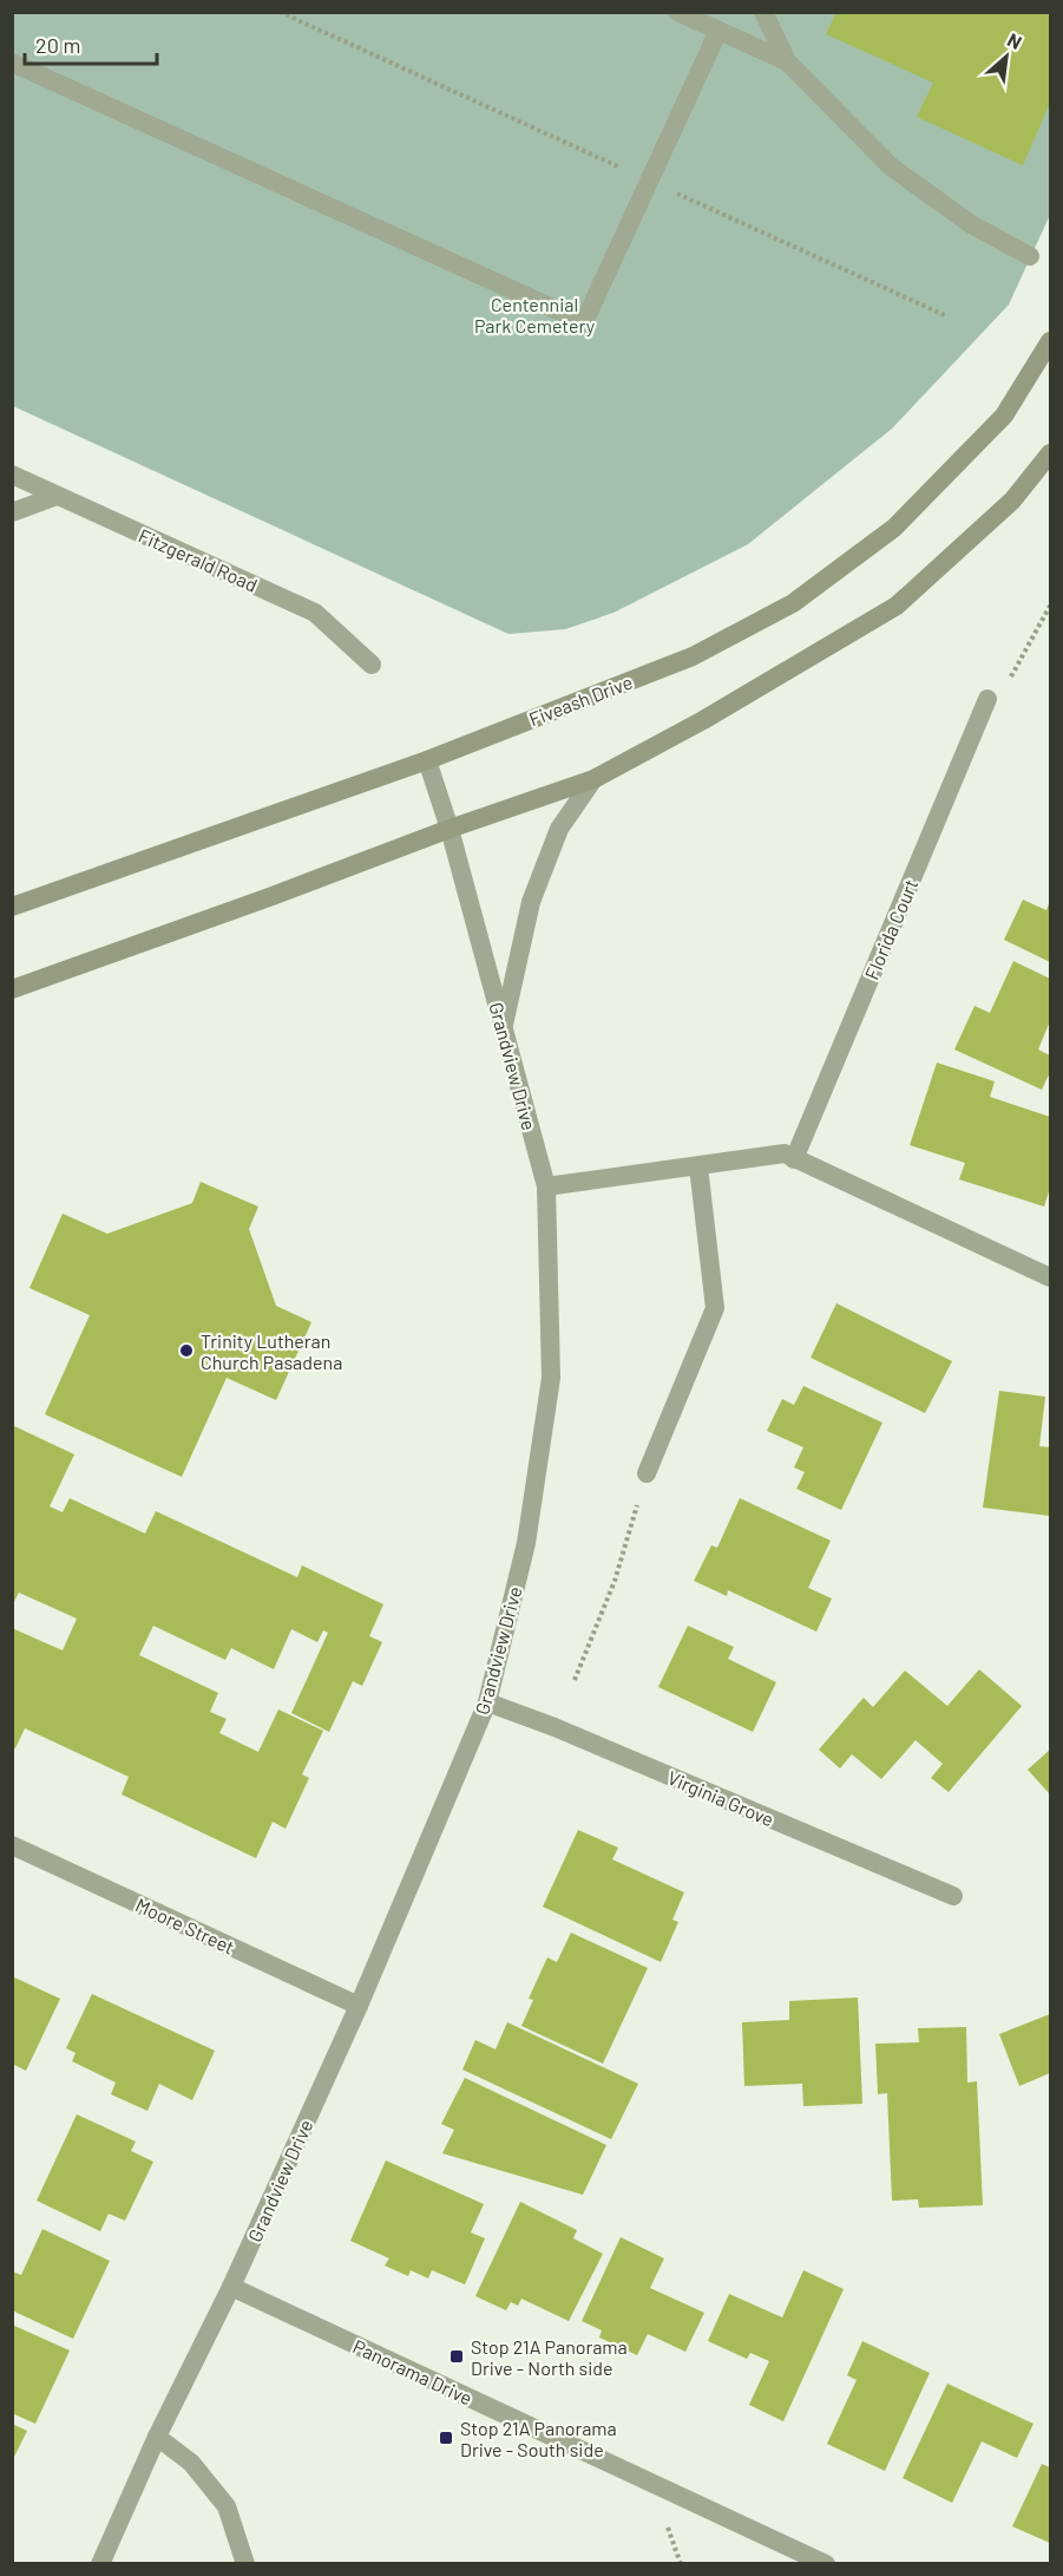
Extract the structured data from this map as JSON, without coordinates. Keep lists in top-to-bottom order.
{
  "streets": {
    "main road": ["Fiveash Drive"],
    "street": [
      "Fitzgerald Road",
      "Florida Court",
      "Grandview Drive",
      "Virginia Grove",
      "Moore Street",
      "Panorama Drive"
    ]
  },
  "crossings": [
    ["Fiveash Drive", "Grandview Drive"],
    ["Grandview Drive", "Virginia Grove"],
    ["Grandview Drive", "Moore Street"],
    ["Grandview Drive", "Panorama Drive"]
  ],
  "parks": ["Centennial Park Cemetery"],
  "places": {
    "other": ["Trinity Lutheran Church Pasadena"],
    "transit": ["Stop 21A Panorama Drive - North side", "Stop 21A Panorama Drive - South side"]
  },
  "scale_bar": "20 m",
  "north": "top right"
}
